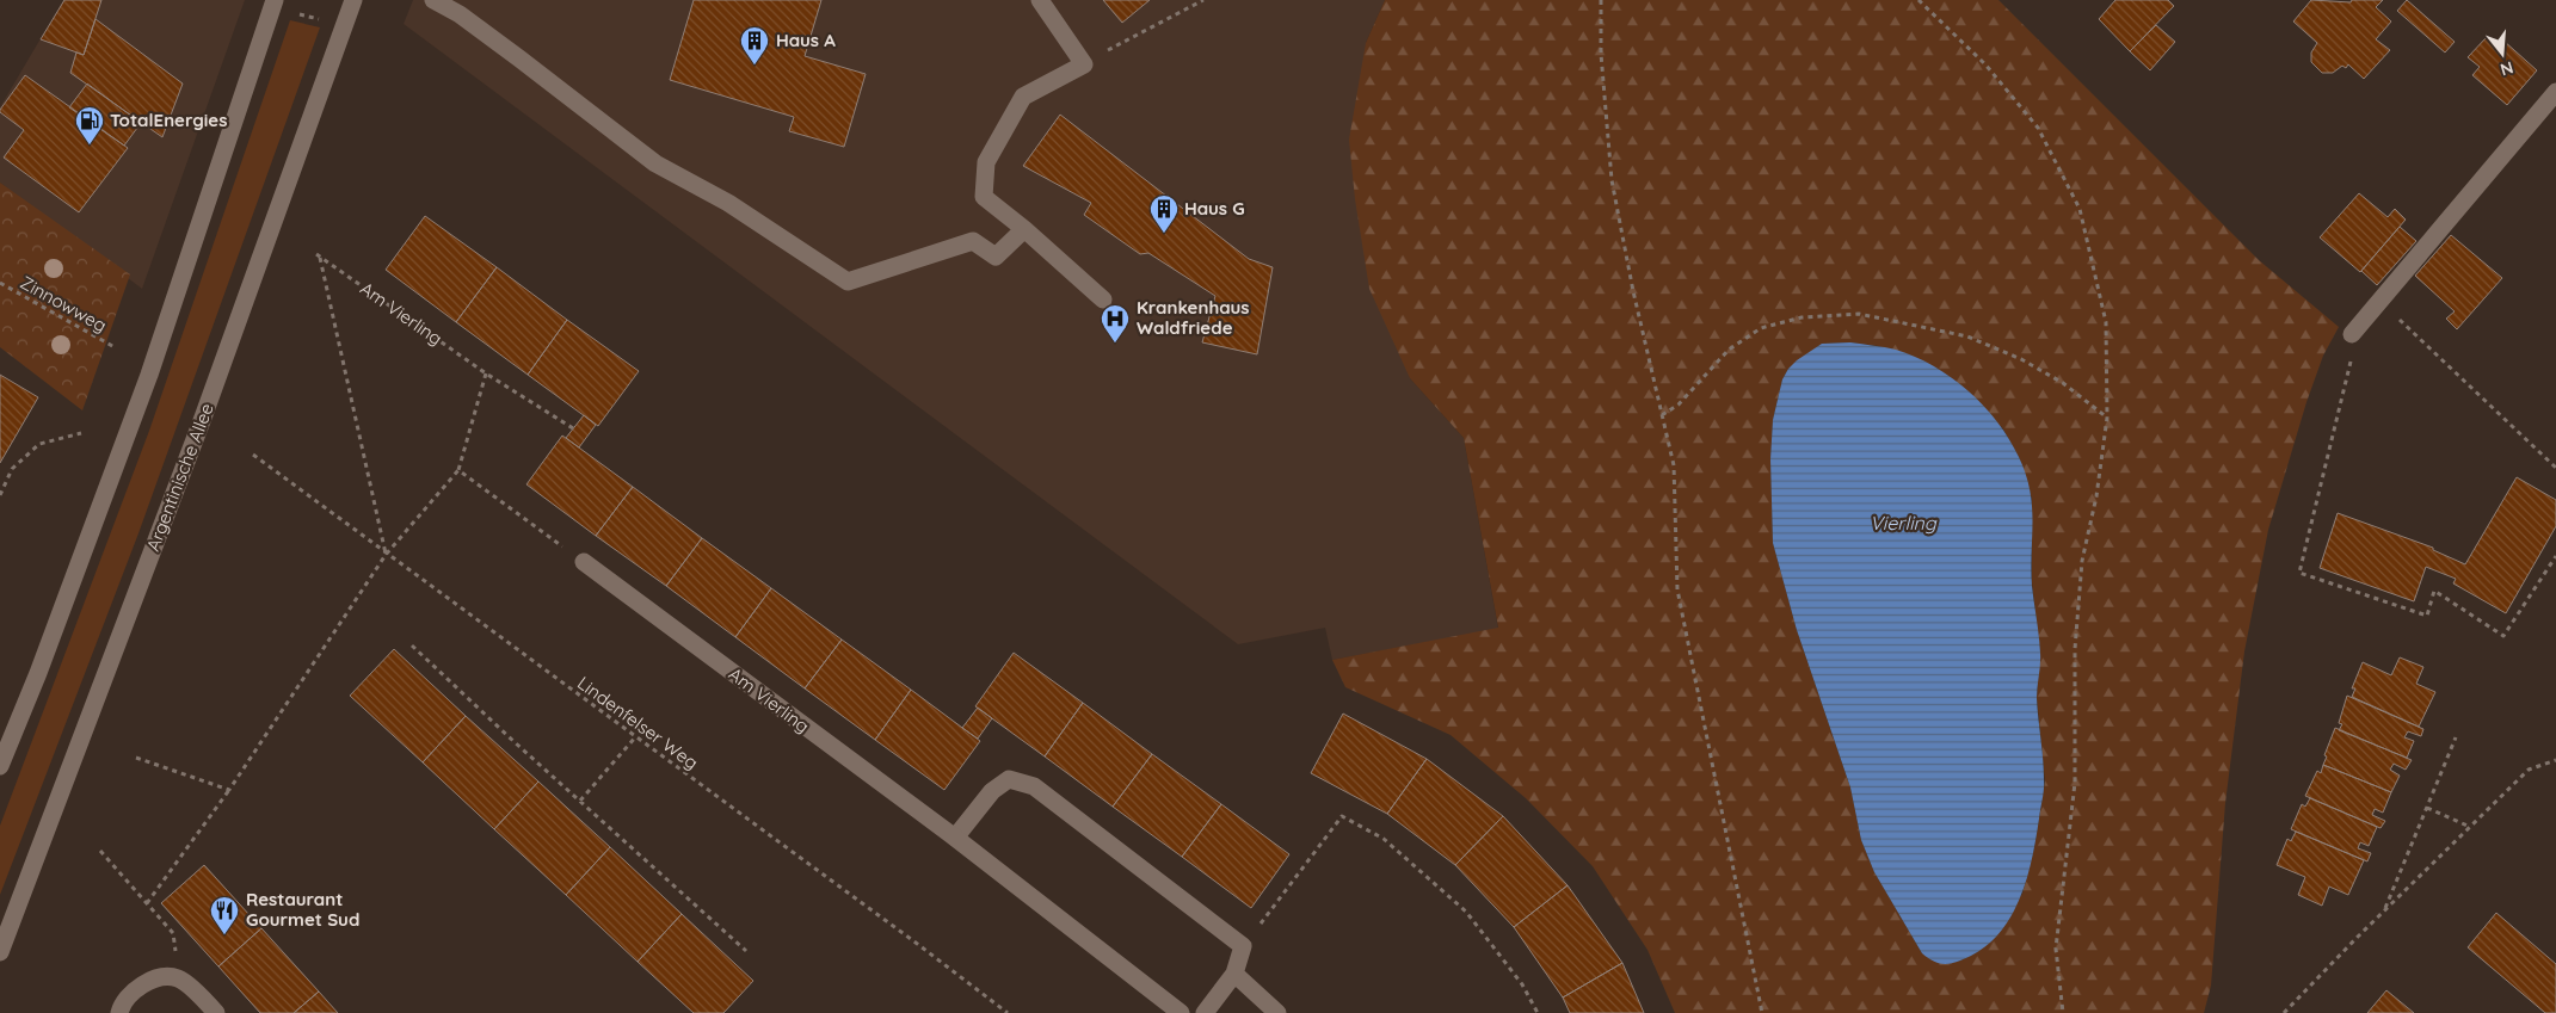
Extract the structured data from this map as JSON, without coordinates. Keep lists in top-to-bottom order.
{
  "streets": {
    "main road": ["Am Vierling", "Argentinische Allee"],
    "path": ["Zinnowweg", "Lindenfelser Weg"]
  },
  "crossings": [
    ["Am Vierling", "Lindenfelser Weg"]
  ],
  "water": ["Vierling"],
  "places": {
    "building": ["Haus A", "Haus G"],
    "fuel station": ["TotalEnergies"],
    "hospital": ["Krankenhaus Waldfriede"],
    "restaurant": ["Restaurant Gourmet Sud"]
  },
  "north": "bottom"
}
